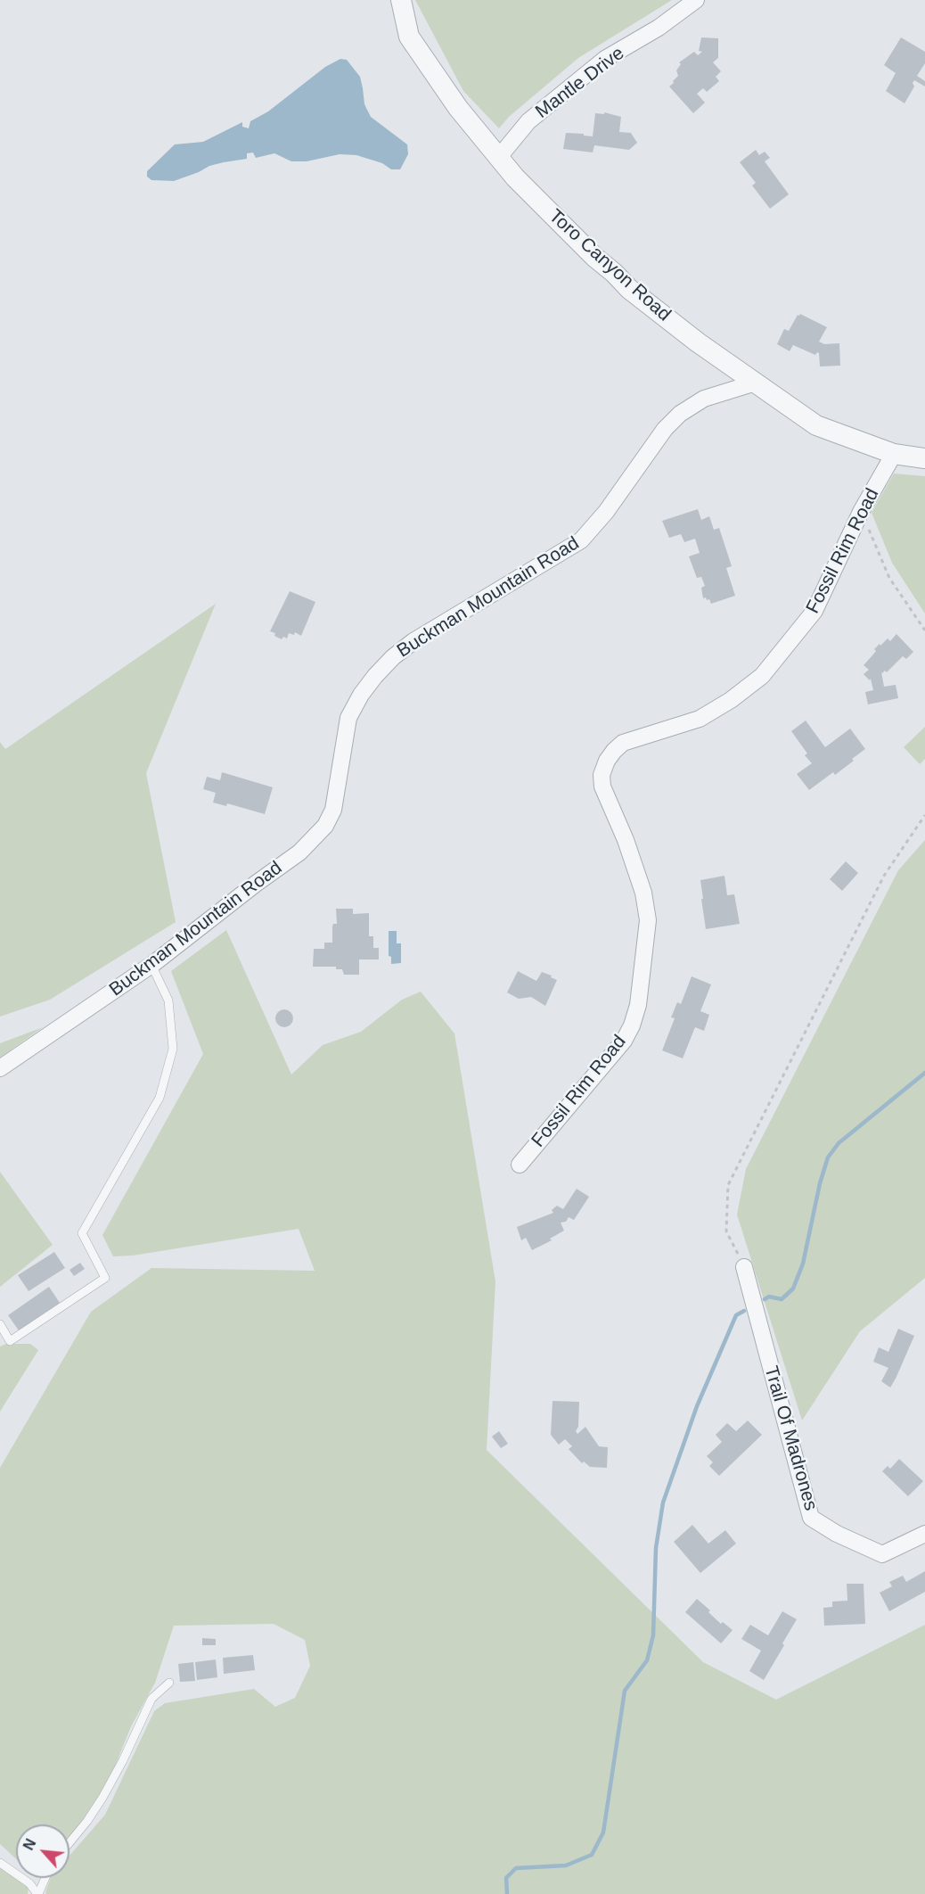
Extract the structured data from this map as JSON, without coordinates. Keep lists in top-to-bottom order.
{
  "streets": {
    "street": [
      "Mantle Drive",
      "Toro Canyon Road",
      "Fossil Rim Road",
      "Buckman Mountain Road",
      "Trail Of Madrones"
    ]
  },
  "crossings": [
    ["Mantle Drive", "Toro Canyon Road"],
    ["Toro Canyon Road", "Fossil Rim Road"],
    ["Toro Canyon Road", "Buckman Mountain Road"]
  ],
  "north": "top left"
}
